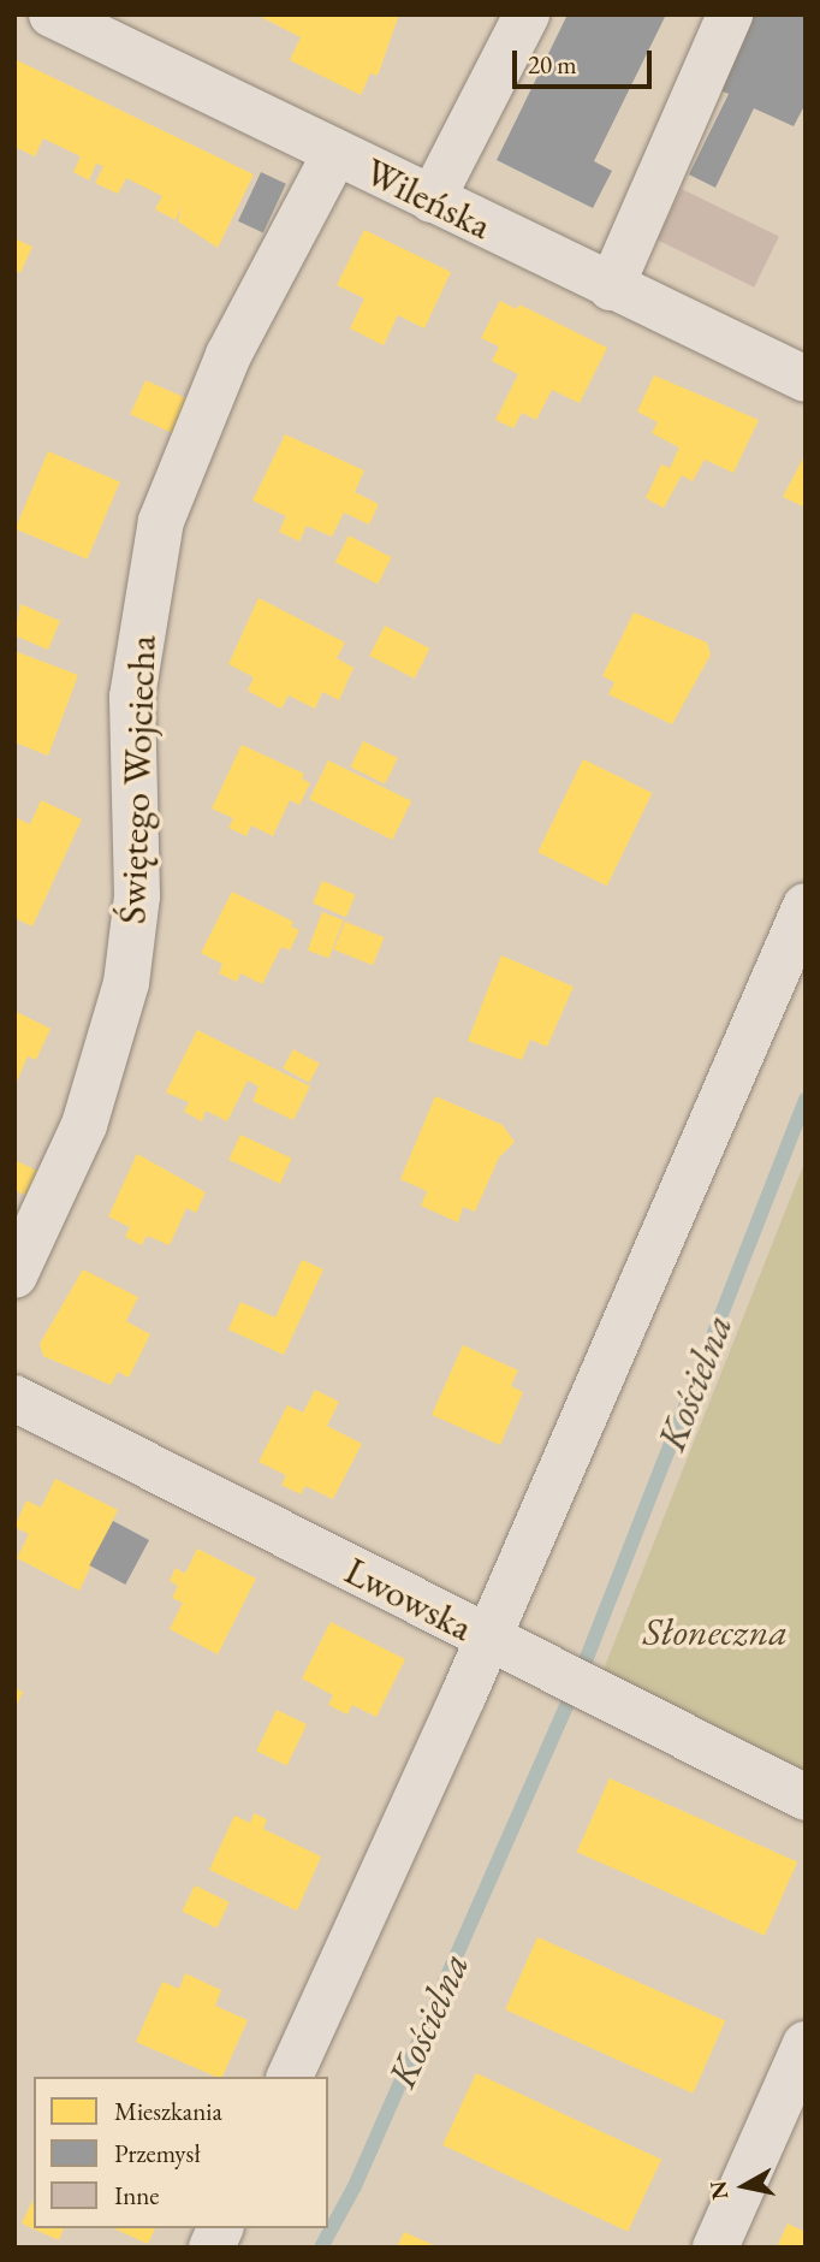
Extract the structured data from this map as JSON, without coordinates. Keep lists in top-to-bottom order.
{
  "streets": {
    "street": ["Wileńska", "Świętego Wojciecha", "Lwowska"]
  },
  "crossings": [
    ["Wileńska", "Świętego Wojciecha"]
  ],
  "water": ["Kościelna"],
  "parks": ["Słoneczna"],
  "legend": ["Mieszkania", "Przemysł", "Inne"],
  "scale_bar": "20 m",
  "north": "left"
}
